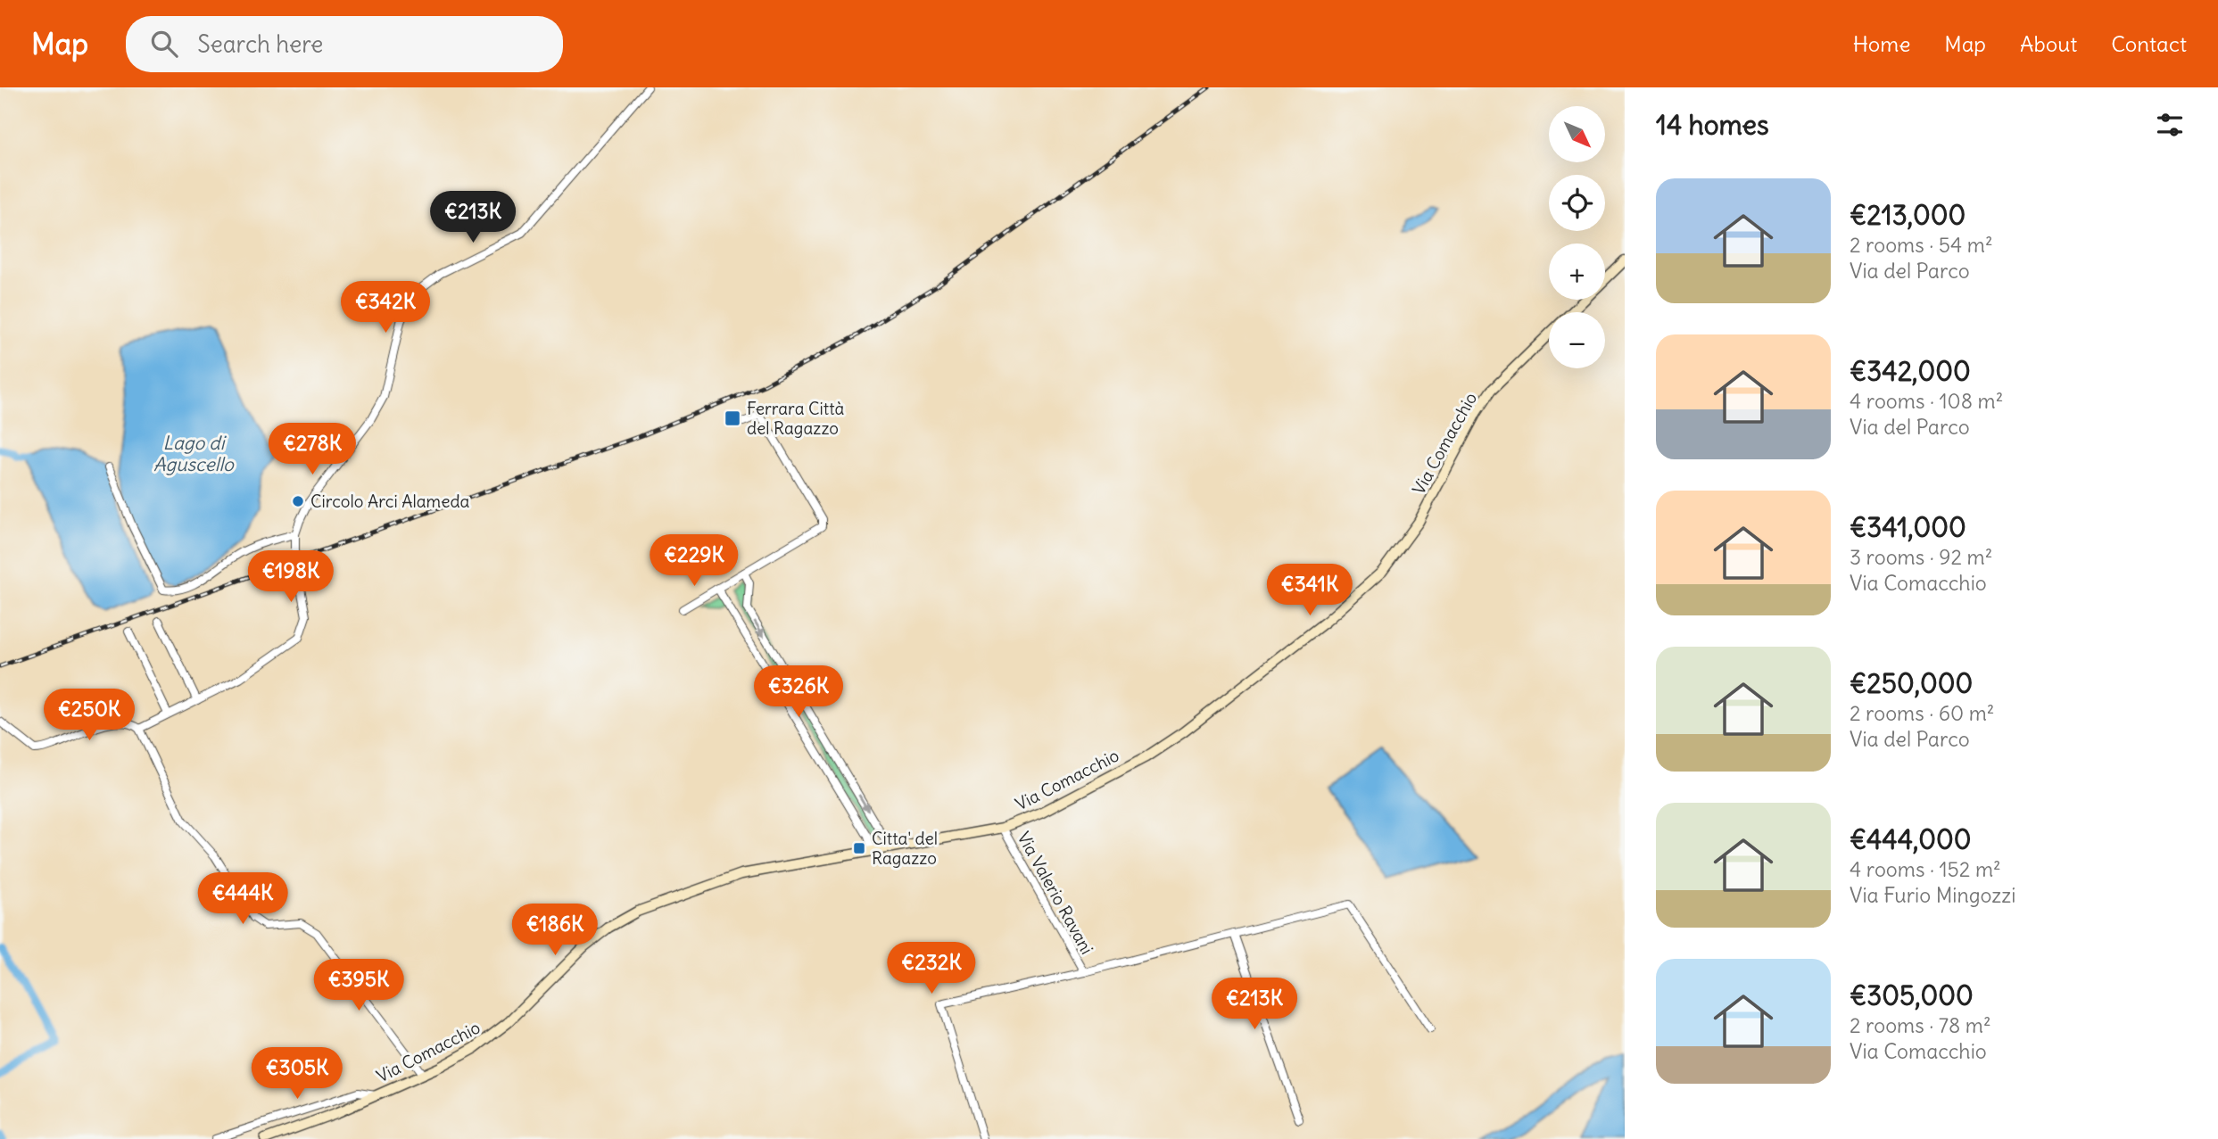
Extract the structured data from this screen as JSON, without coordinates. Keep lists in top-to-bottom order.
{
  "streets": {
    "main road": ["Via Comacchio"],
    "street": ["Via Valerio Ravani"]
  },
  "crossings": [
    ["Via Comacchio", "Via Valerio Ravani"]
  ],
  "water": ["Lago di Aguscello"],
  "places": {
    "transit": ["Ferrara Città del Ragazzo", "Citta' del Ragazzo"],
    "other": ["Circolo Arci Alameda"]
  },
  "north": "bottom right",
  "page": {
    "header": "Map",
    "search": "Search here",
    "nav": [
      "Home",
      "Map",
      "About",
      "Contact"
    ],
    "heading": "14 homes",
    "map_buttons": ["+", "−"],
    "list": [
      {
        "name": "€213,000",
        "note": "2 rooms · 54 m² · Via del Parco"
      },
      {
        "name": "€342,000",
        "note": "4 rooms · 108 m² · Via del Parco"
      },
      {
        "name": "€341,000",
        "note": "3 rooms · 92 m² · Via Comacchio"
      },
      {
        "name": "€250,000",
        "note": "2 rooms · 60 m² · Via del Parco"
      },
      {
        "name": "€444,000",
        "note": "4 rooms · 152 m² · Via Furio Mingozzi"
      },
      {
        "name": "€305,000",
        "note": "2 rooms · 78 m² · Via Comacchio"
      }
    ],
    "price": [
      "€213K",
      "€342K",
      "€278K",
      "€229K",
      "€198K",
      "€341K",
      "€326K",
      "€250K",
      "€444K",
      "€186K",
      "€232K",
      "€395K",
      "€213K",
      "€305K"
    ]
  }
}
